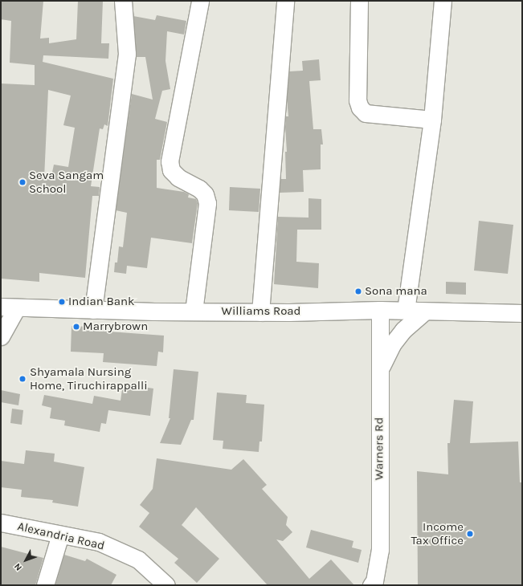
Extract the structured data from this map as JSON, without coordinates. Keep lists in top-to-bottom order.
{
  "streets": {
    "street": ["Williams Road", "Warners Rd", "Alexandria Road"]
  },
  "crossings": [
    ["Williams Road", "Warners Rd"]
  ],
  "places": [
    "Seva Sangam School",
    "Sona mana",
    "Indian Bank",
    "Marrybrown",
    "Shyamala Nursing Home, Tiruchirappalli",
    "Income Tax Office"
  ],
  "north": "bottom left"
}
